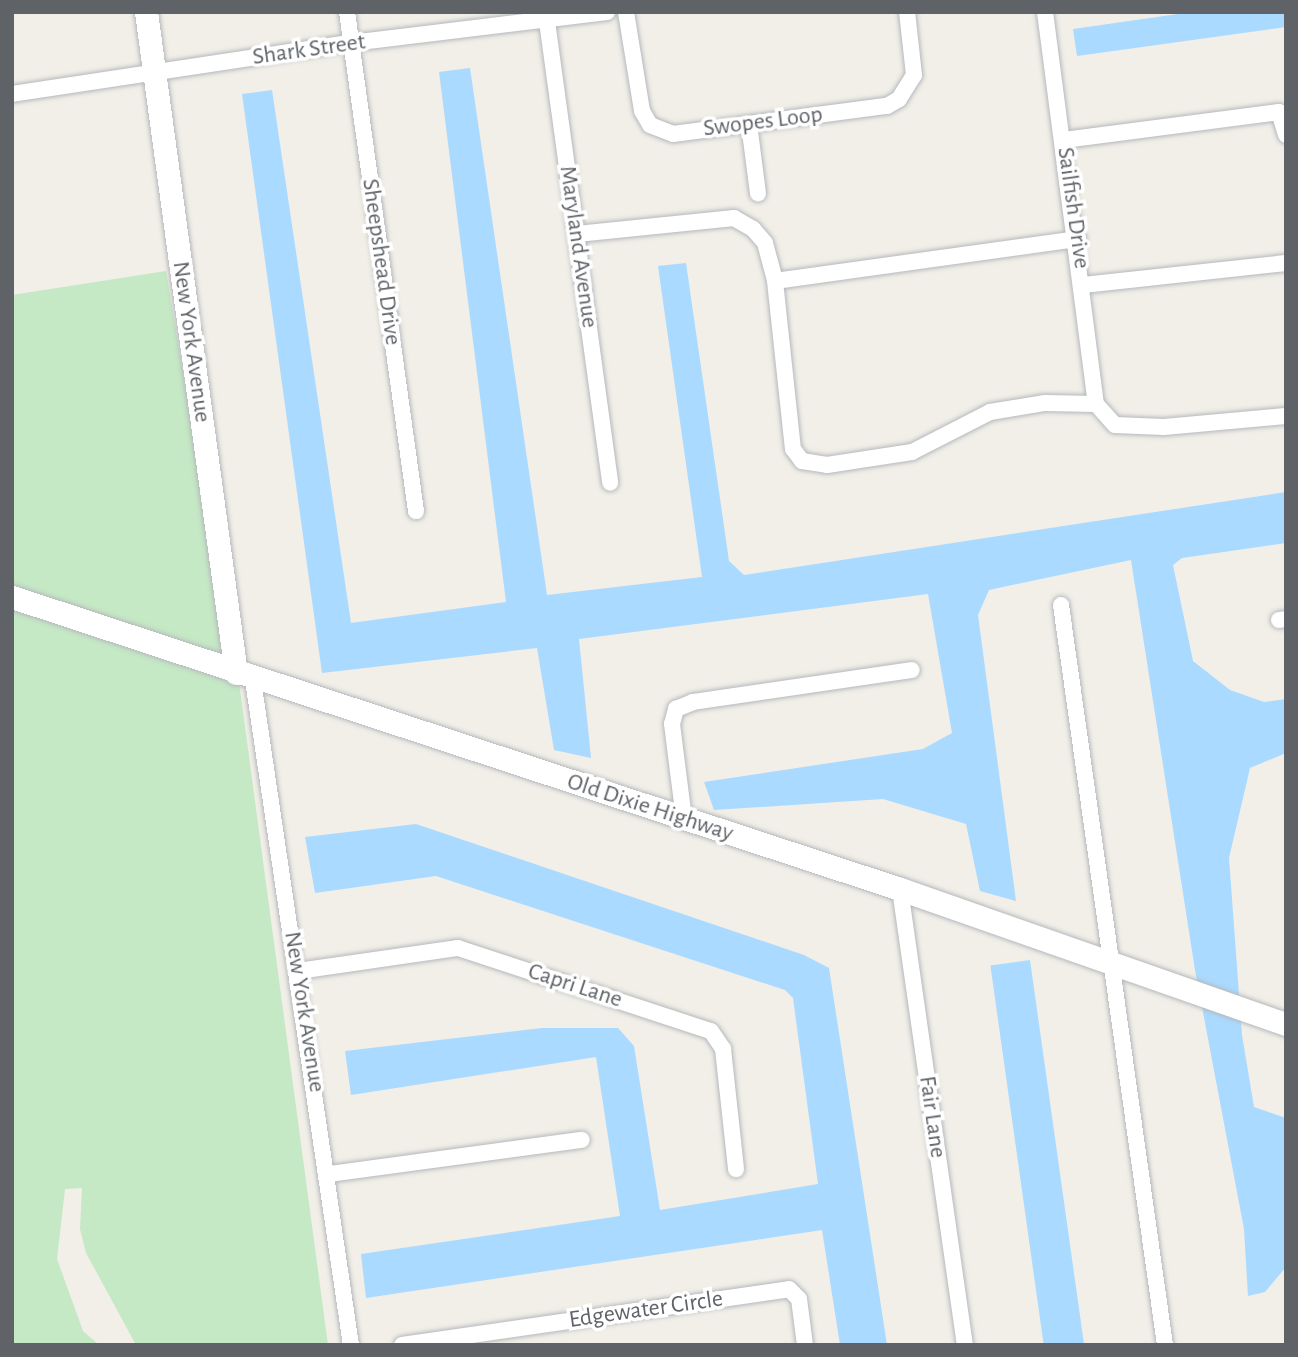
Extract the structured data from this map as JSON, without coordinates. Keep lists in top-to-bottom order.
{
  "streets": {
    "street": [
      "Shark Street",
      "Swopes Loop",
      "Sailfish Drive",
      "Maryland Avenue",
      "Sheepshead Drive",
      "New York Avenue",
      "Old Dixie Highway",
      "Capri Lane",
      "Fair Lane",
      "Edgewater Circle"
    ]
  },
  "crossings": [
    ["Shark Street", "Maryland Avenue"],
    ["Shark Street", "Sheepshead Drive"],
    ["Shark Street", "New York Avenue"],
    ["New York Avenue", "Old Dixie Highway"],
    ["New York Avenue", "Capri Lane"],
    ["Old Dixie Highway", "Fair Lane"]
  ]
}
